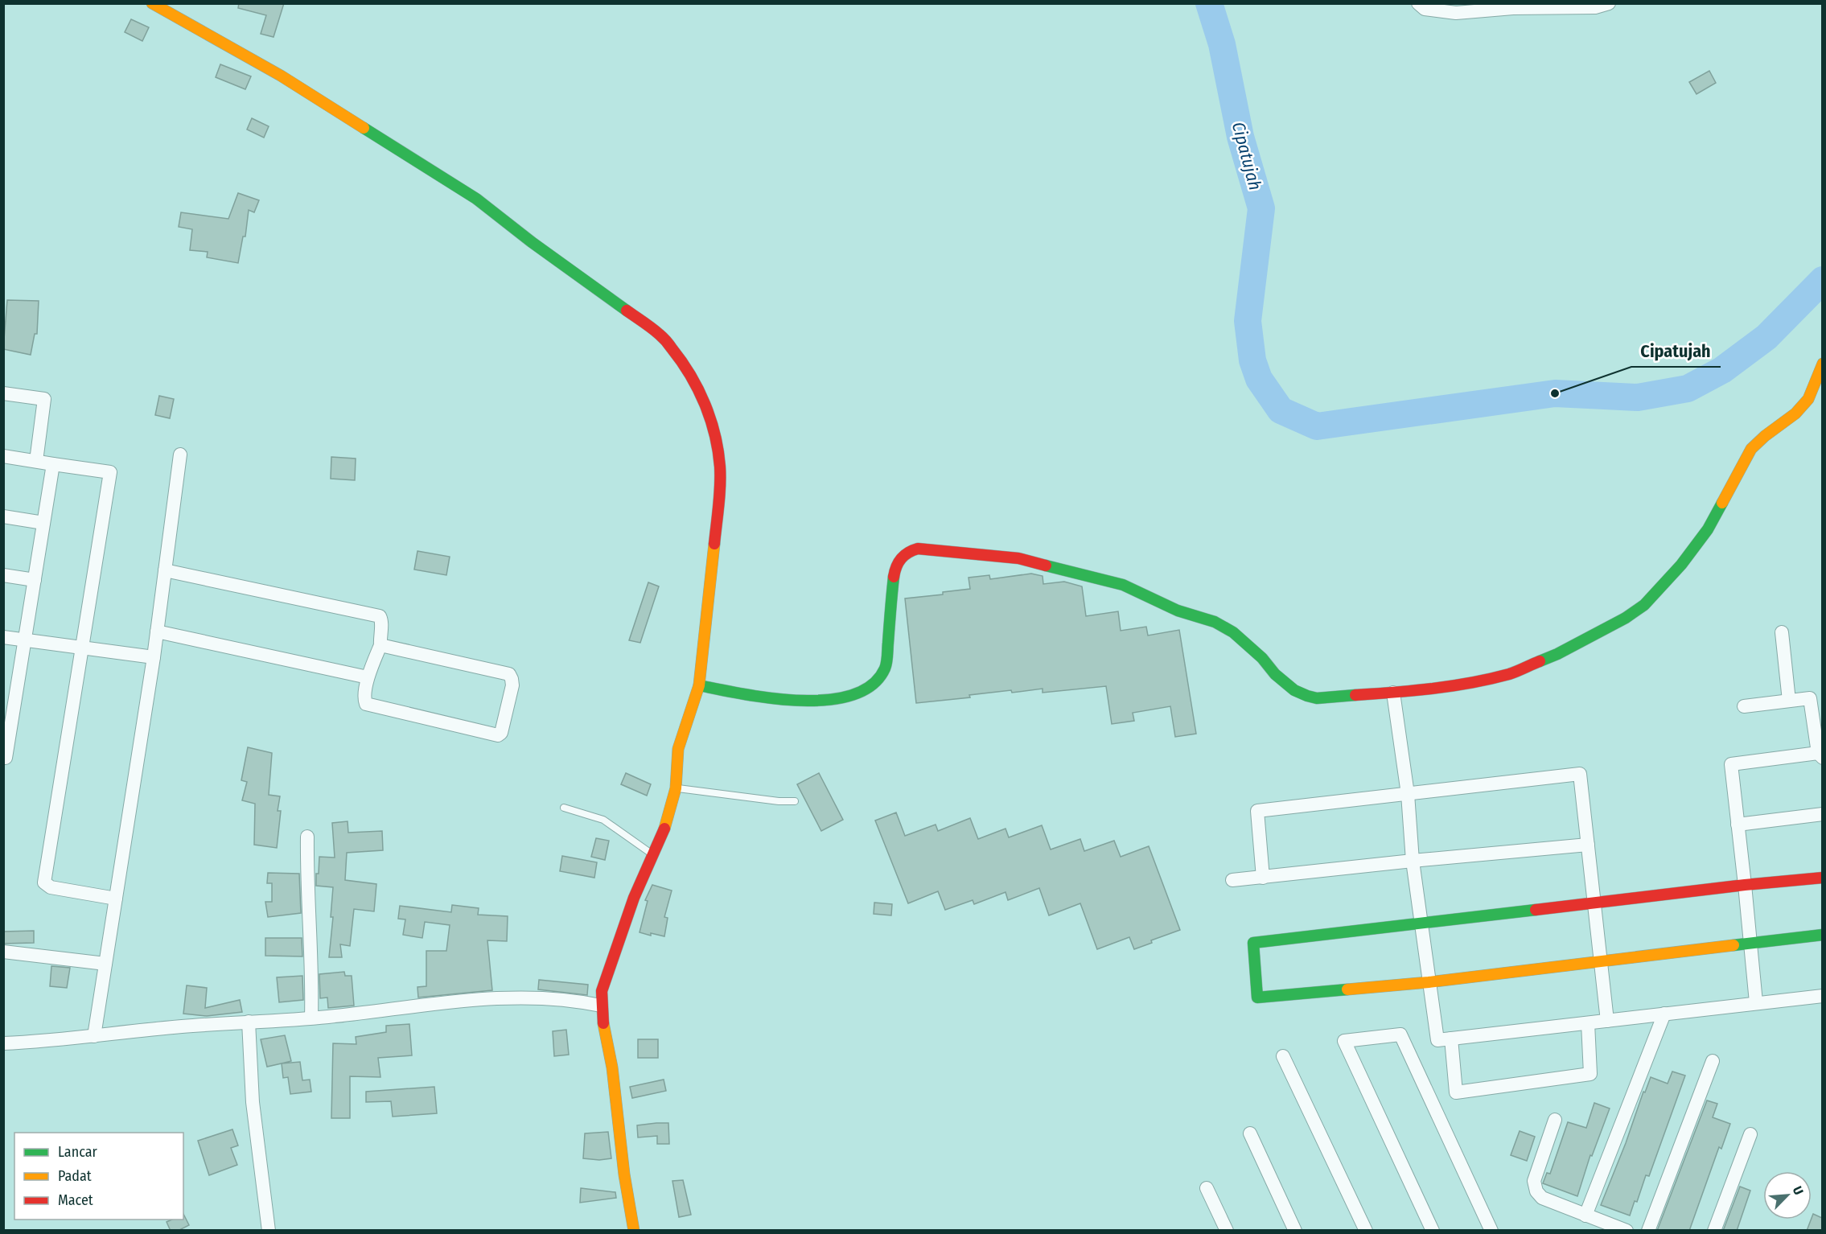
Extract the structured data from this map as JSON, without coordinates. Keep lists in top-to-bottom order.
{
  "water": ["Cipatujah"],
  "places": ["Cipatujah"],
  "legend": ["Lancar", "Padat", "Macet"],
  "north": "top right"
}
